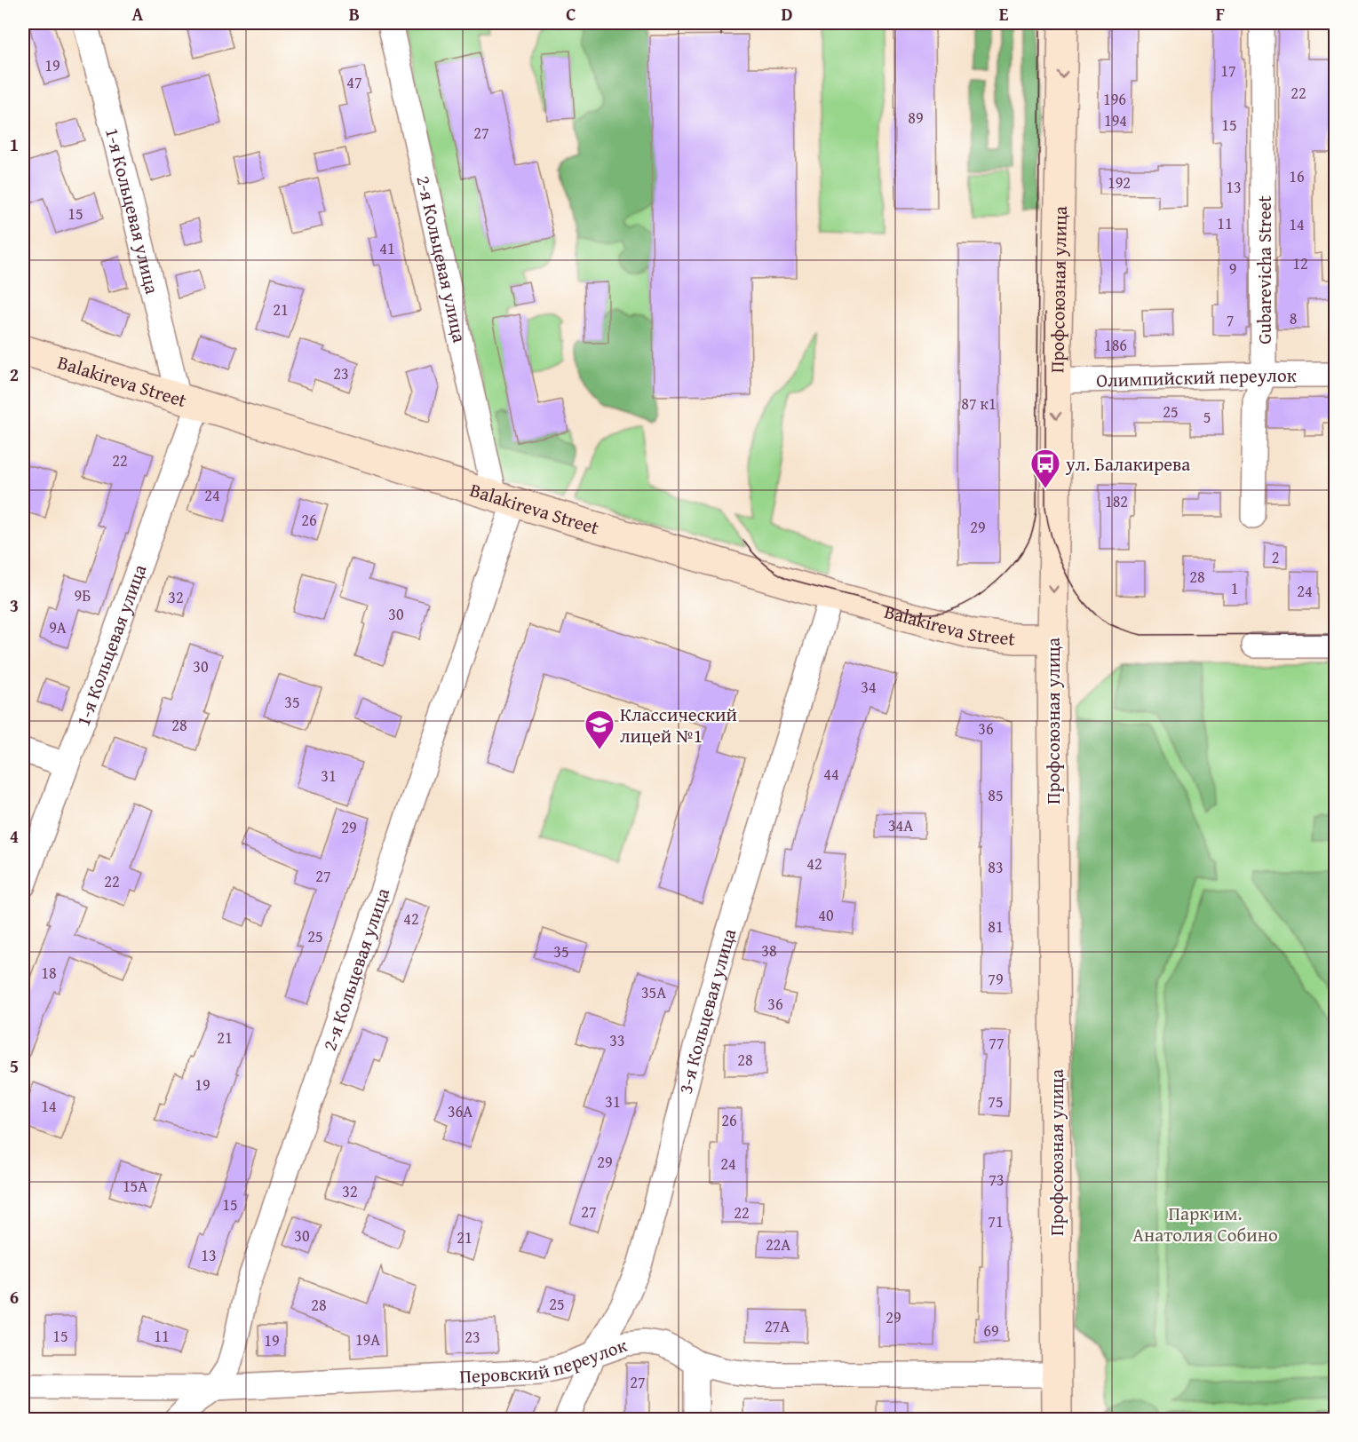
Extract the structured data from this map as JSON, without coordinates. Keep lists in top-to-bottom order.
{
  "streets": {
    "main road": ["Профсоюзная улица", "Balakireva Street"],
    "street": [
      "1-я Кольцевая улица",
      "2-я Кольцевая улица",
      "Gubarevicha Street",
      "Олимпийский переулок",
      "3-я Кольцевая улица",
      "Перовский переулок"
    ]
  },
  "crossings": [
    ["1-я Кольцевая улица", "Balakireva Street"],
    ["2-я Кольцевая улица", "Balakireva Street"],
    ["2-я Кольцевая улица", "Перовский переулок"],
    ["Gubarevicha Street", "Олимпийский переулок"],
    ["Профсоюзная улица", "Олимпийский переулок"],
    ["Профсоюзная улица", "Balakireva Street"],
    ["Профсоюзная улица", "Перовский переулок"],
    ["Balakireva Street", "3-я Кольцевая улица"],
    ["3-я Кольцевая улица", "Перовский переулок"]
  ],
  "one_way": ["Профсоюзная улица"],
  "parks": ["Парк им. Анатолия Собино"],
  "places": {
    "bus stop": ["ул. Балакирева"],
    "school or university": ["Классический лицей №1"]
  },
  "house_numbers": [
    "19",
    "17",
    "47",
    "22",
    "196",
    "89",
    "194",
    "15",
    "27",
    "16",
    "192",
    "13",
    "15",
    "11",
    "14",
    "41",
    "12",
    "9",
    "21",
    "8",
    "7",
    "186",
    "23",
    "87 к1",
    "25",
    "5",
    "22",
    "24",
    "182",
    "26",
    "29",
    "2",
    "28",
    "1",
    "24",
    "9Б",
    "32",
    "30",
    "9А",
    "30",
    "34",
    "35",
    "28",
    "36",
    "44",
    "31",
    "85",
    "34А",
    "29",
    "42",
    "83",
    "27",
    "22",
    "40",
    "42",
    "81",
    "25",
    "38",
    "35",
    "18",
    "79",
    "35А",
    "36",
    "21",
    "33",
    "77",
    "28",
    "19",
    "31",
    "75",
    "14",
    "36А",
    "26",
    "29",
    "24",
    "73",
    "15А",
    "32",
    "15",
    "27",
    "22",
    "71",
    "30",
    "21",
    "22А",
    "13",
    "25",
    "28",
    "29",
    "27А",
    "69",
    "15",
    "11",
    "23",
    "19А",
    "19",
    "27"
  ],
  "grid": {
    "columns": [
      "A",
      "B",
      "C",
      "D",
      "E",
      "F"
    ],
    "rows": [
      "1",
      "2",
      "3",
      "4",
      "5",
      "6"
    ]
  }
}
